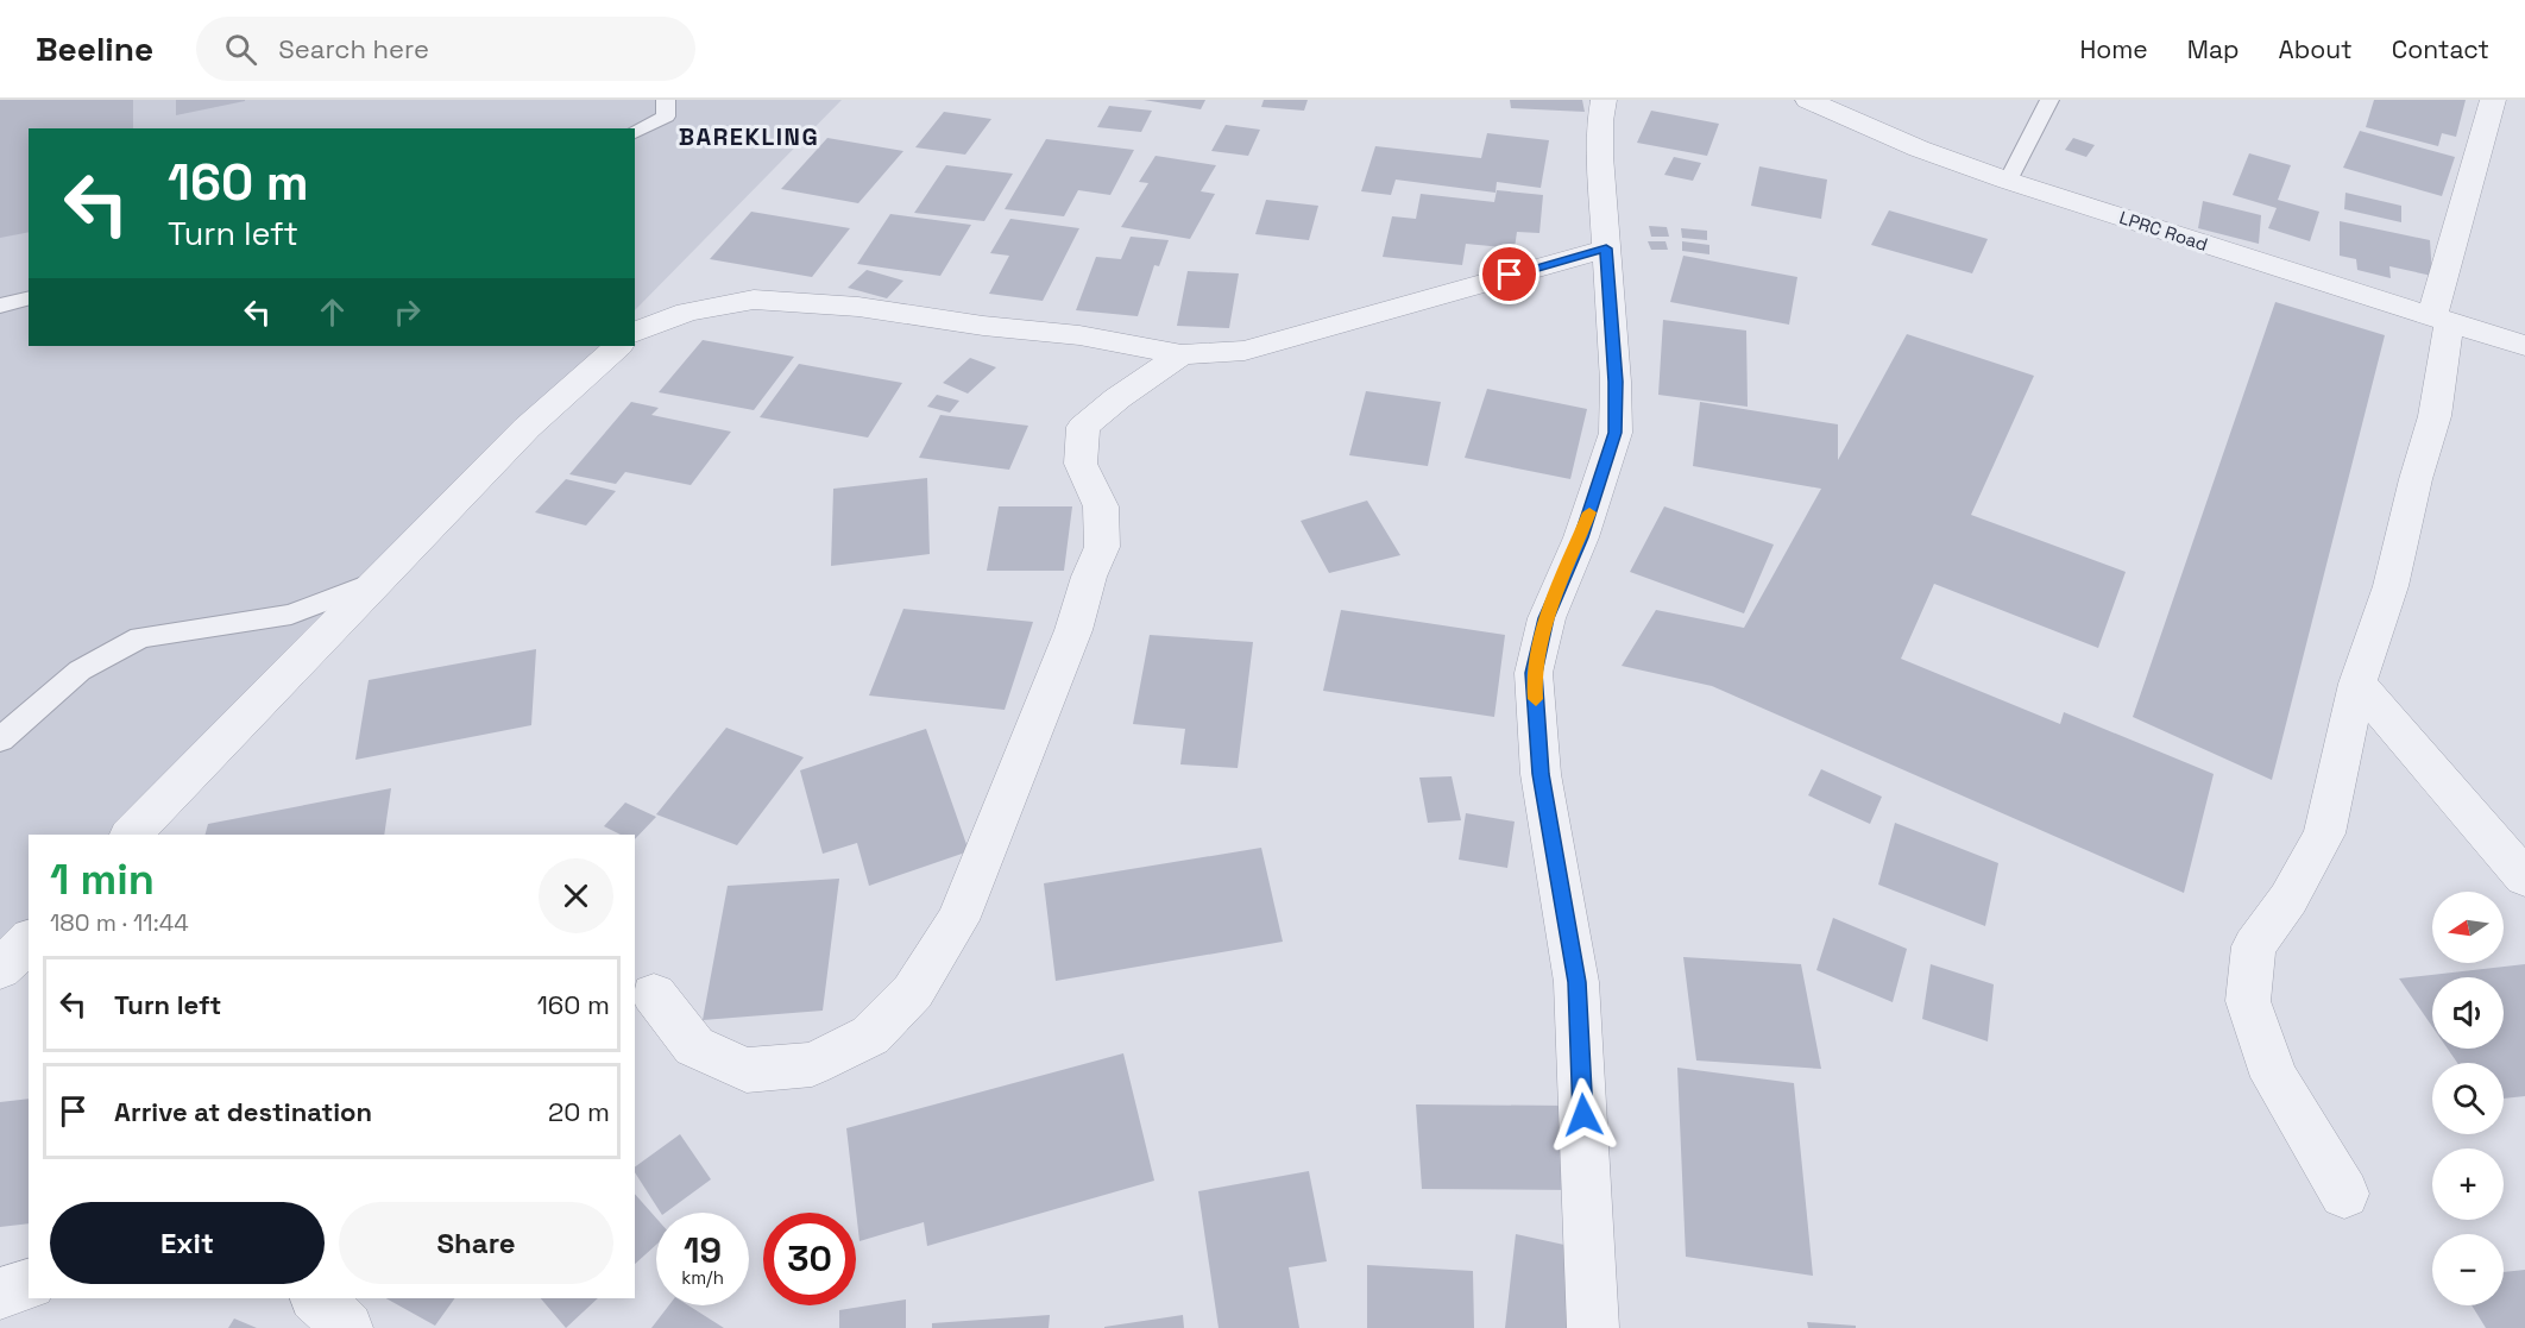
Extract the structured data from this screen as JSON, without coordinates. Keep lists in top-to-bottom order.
{
  "streets": {
    "street": ["LPRC Road"]
  },
  "districts": ["BAREKLING"],
  "north": "left",
  "page": {
    "header": "Beeline",
    "search": "Search here",
    "nav": [
      "Home",
      "Map",
      "About",
      "Contact"
    ],
    "turn": ["160 m", "Turn left"],
    "heading": ["1 min", "180 m · 11:44"],
    "map_buttons": ["+", "−"],
    "list": [
      {
        "name": "Turn left",
        "value": "160 m"
      },
      {
        "name": "Arrive at destination",
        "value": "20 m"
      }
    ],
    "buttons": ["Exit", "Share"],
    "speed": "19 km/h",
    "limit": "30"
  }
}
